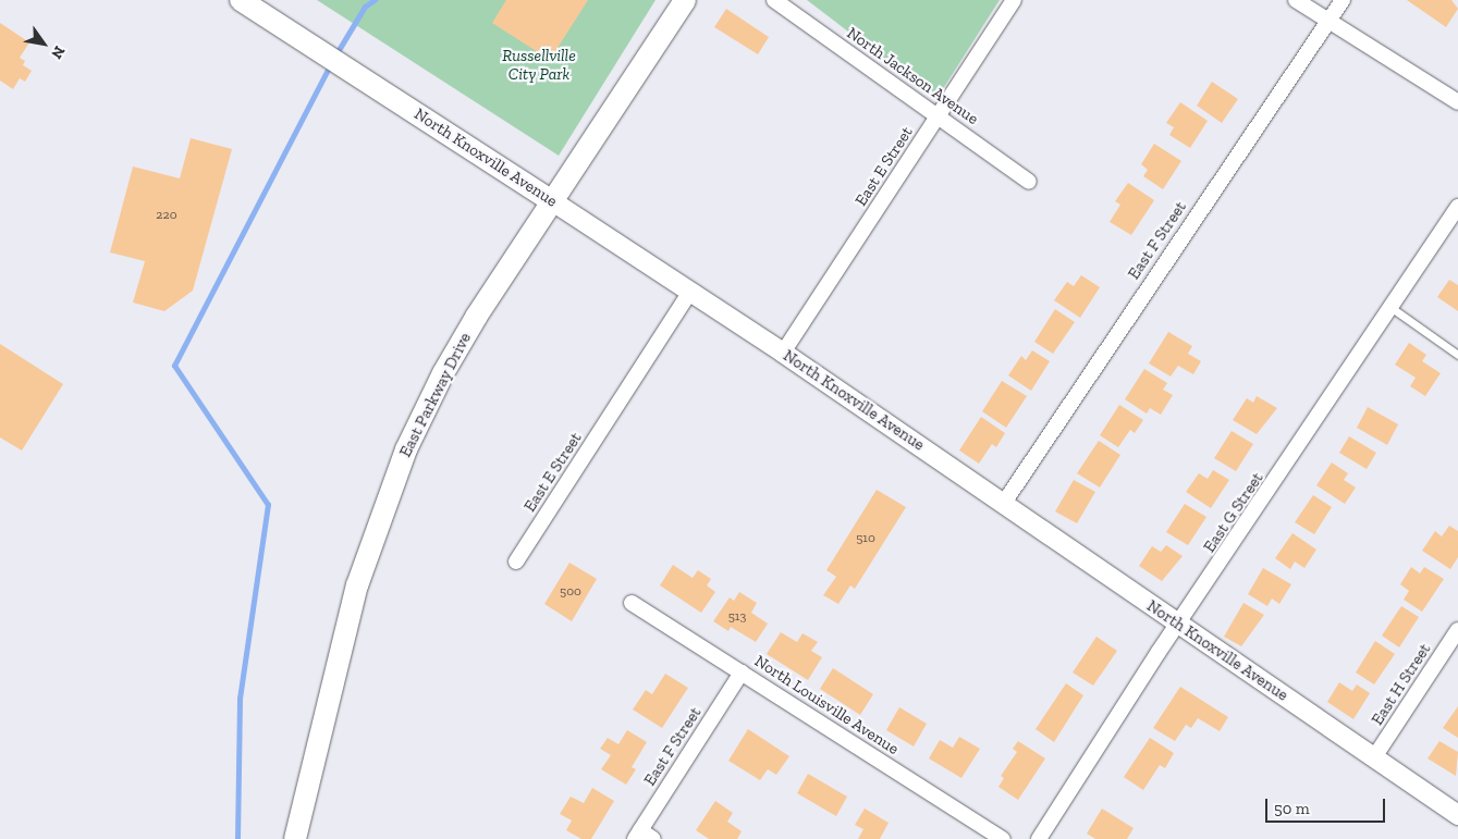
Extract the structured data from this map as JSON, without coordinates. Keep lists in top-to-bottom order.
{
  "streets": {
    "main road": ["North Knoxville Avenue", "East Parkway Drive"],
    "street": [
      "North Jackson Avenue",
      "East E Street",
      "East F Street",
      "East G Street",
      "East H Street",
      "North Louisville Avenue"
    ]
  },
  "crossings": [
    ["North Jackson Avenue", "East E Street"],
    ["North Knoxville Avenue", "East E Street"],
    ["North Knoxville Avenue", "East F Street"],
    ["North Knoxville Avenue", "East Parkway Drive"],
    ["North Knoxville Avenue", "East G Street"],
    ["North Knoxville Avenue", "East H Street"],
    ["East F Street", "North Louisville Avenue"]
  ],
  "parks": ["Russellville City Park"],
  "house_numbers": [
    "220",
    "510",
    "500",
    "513"
  ],
  "scale_bar": "50 m",
  "north": "bottom right"
}
